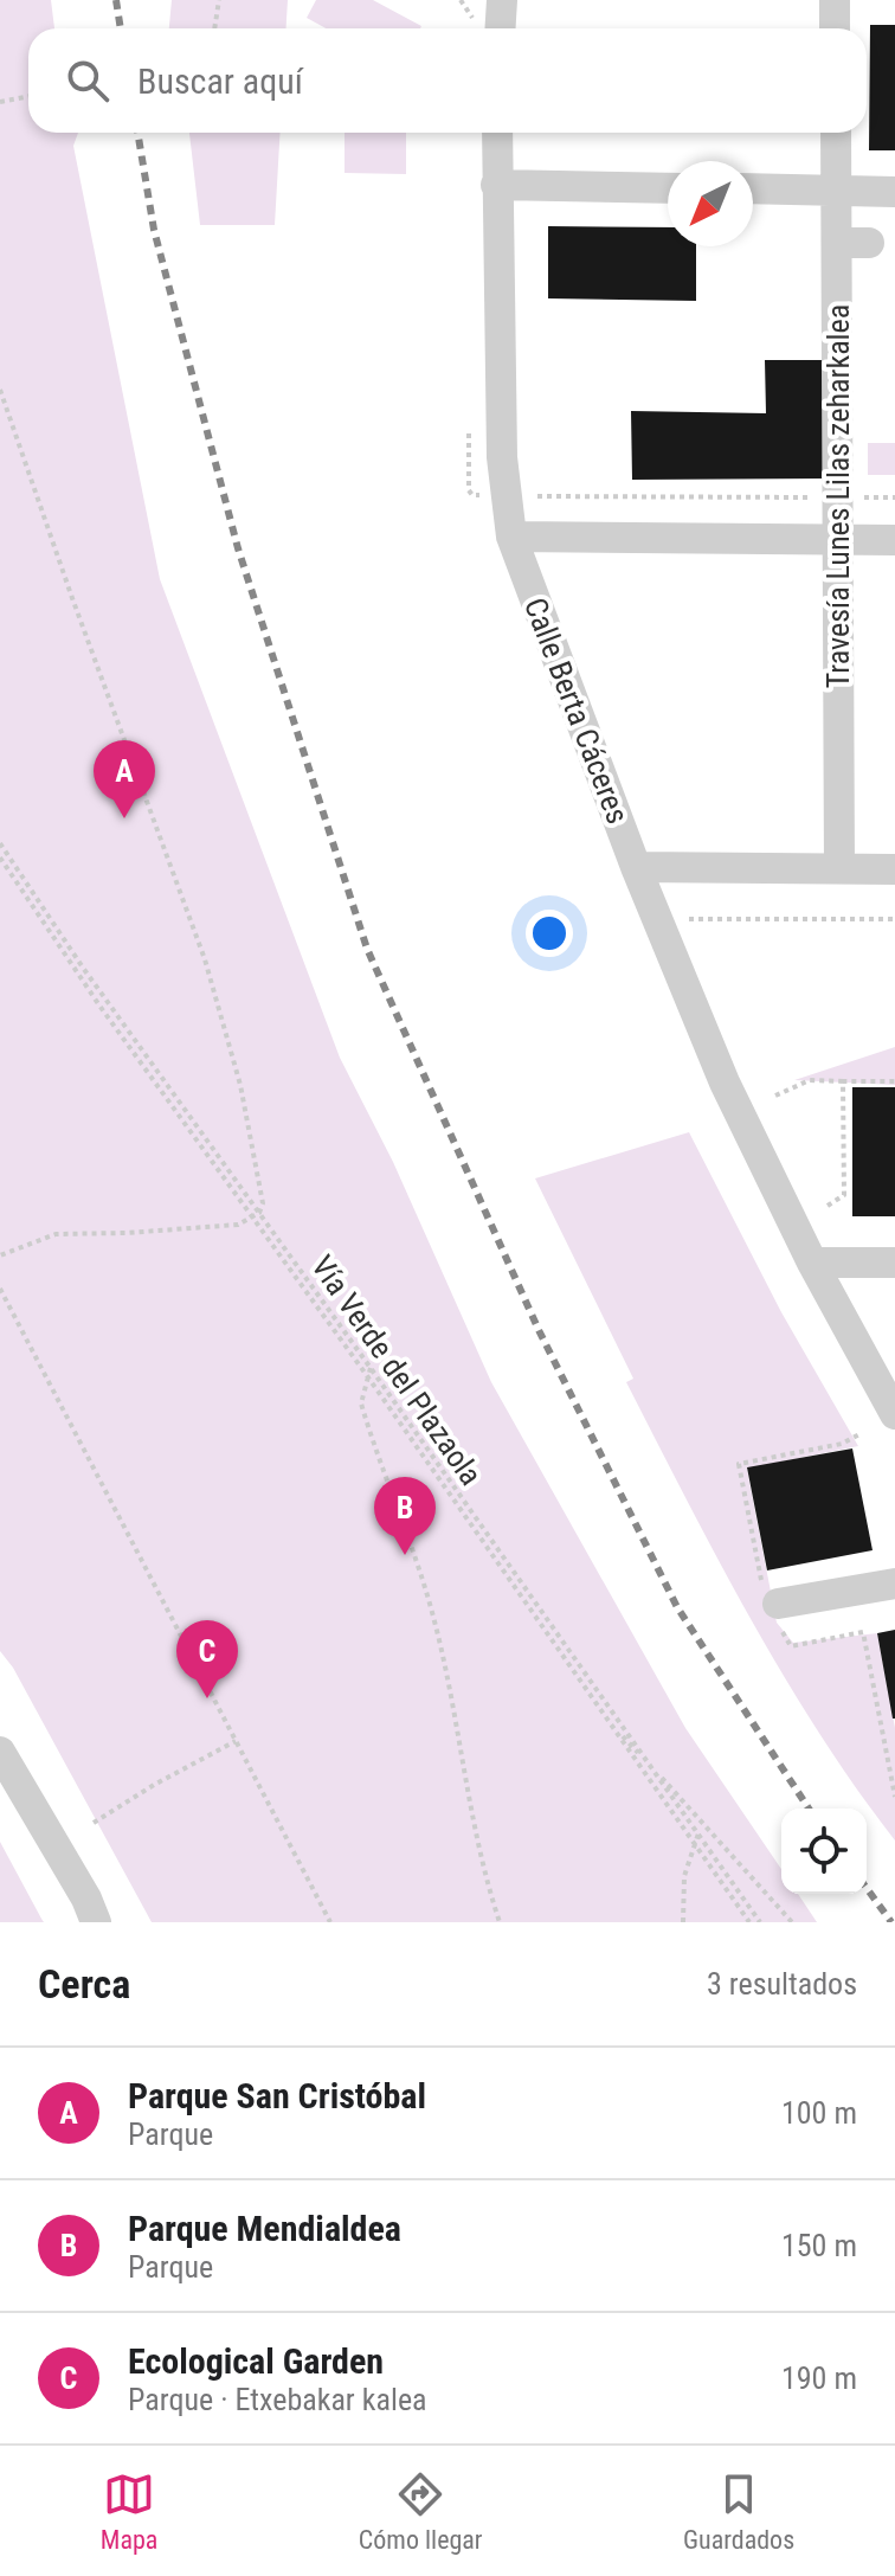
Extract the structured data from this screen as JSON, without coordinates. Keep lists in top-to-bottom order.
{
  "streets": {
    "street": ["Travesía Lunes Lilas zeharkalea", "Calle Berta Cáceres"],
    "path": ["Vía Verde del Plazaola"]
  },
  "north": "bottom left",
  "page": {
    "search": "Buscar aquí",
    "pins": ["A", "B", "C"],
    "heading": ["Cerca", "3 resultados"],
    "list": [
      {
        "mark": "A",
        "name": "Parque San Cristóbal",
        "note": "Parque",
        "value": "100 m"
      },
      {
        "mark": "B",
        "name": "Parque Mendialdea",
        "note": "Parque",
        "value": "150 m"
      },
      {
        "mark": "C",
        "name": "Ecological Garden",
        "note": "Parque · Etxebakar kalea",
        "value": "190 m"
      }
    ],
    "nav": ["Mapa", "Cómo llegar", "Guardados"]
  }
}
